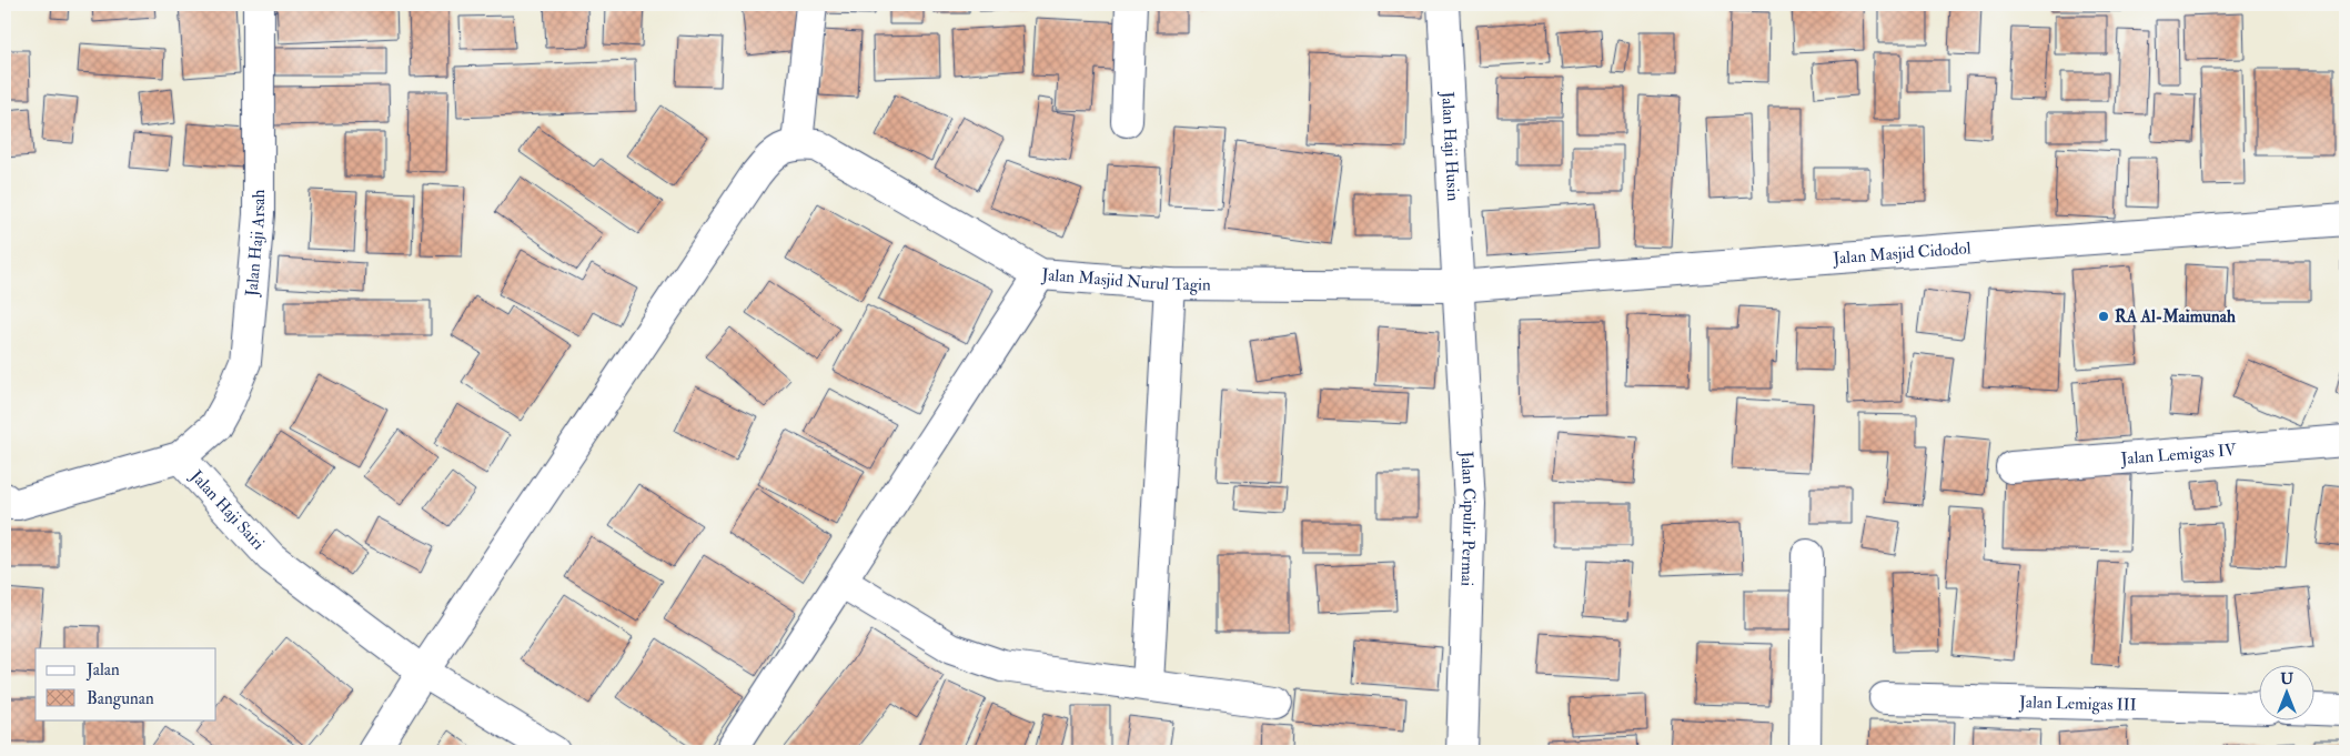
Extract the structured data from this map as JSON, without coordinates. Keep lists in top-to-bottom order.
{
  "streets": {
    "street": [
      "Jalan Haji Husin",
      "Jalan Haji Arsah",
      "Jalan Masjid Cidodol",
      "Jalan Masjid Nurul Tagin",
      "Jalan Lemigas IV",
      "Jalan Haji Sairi",
      "Jalan Cipulir Permai",
      "Jalan Lemigas III"
    ]
  },
  "crossings": [
    ["Jalan Haji Husin", "Jalan Masjid Cidodol"],
    ["Jalan Haji Husin", "Jalan Masjid Nurul Tagin"],
    ["Jalan Haji Husin", "Jalan Cipulir Permai"],
    ["Jalan Haji Arsah", "Jalan Haji Sairi"],
    ["Jalan Masjid Cidodol", "Jalan Masjid Nurul Tagin"],
    ["Jalan Masjid Cidodol", "Jalan Cipulir Permai"],
    ["Jalan Masjid Nurul Tagin", "Jalan Cipulir Permai"]
  ],
  "places": ["RA Al-Maimunah"],
  "legend": ["Jalan", "Bangunan"],
  "north": "top"
}
